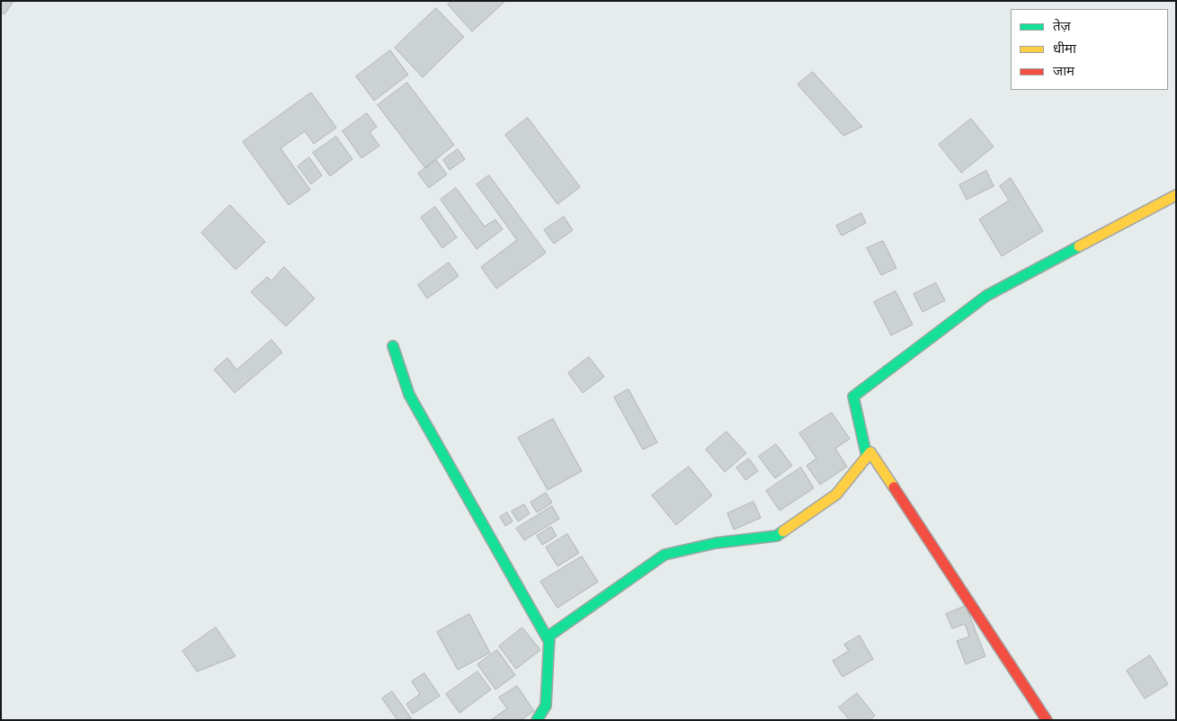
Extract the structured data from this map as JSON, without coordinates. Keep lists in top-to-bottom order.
{
  "legend": ["तेज़", "धीमा", "जाम"]
}
